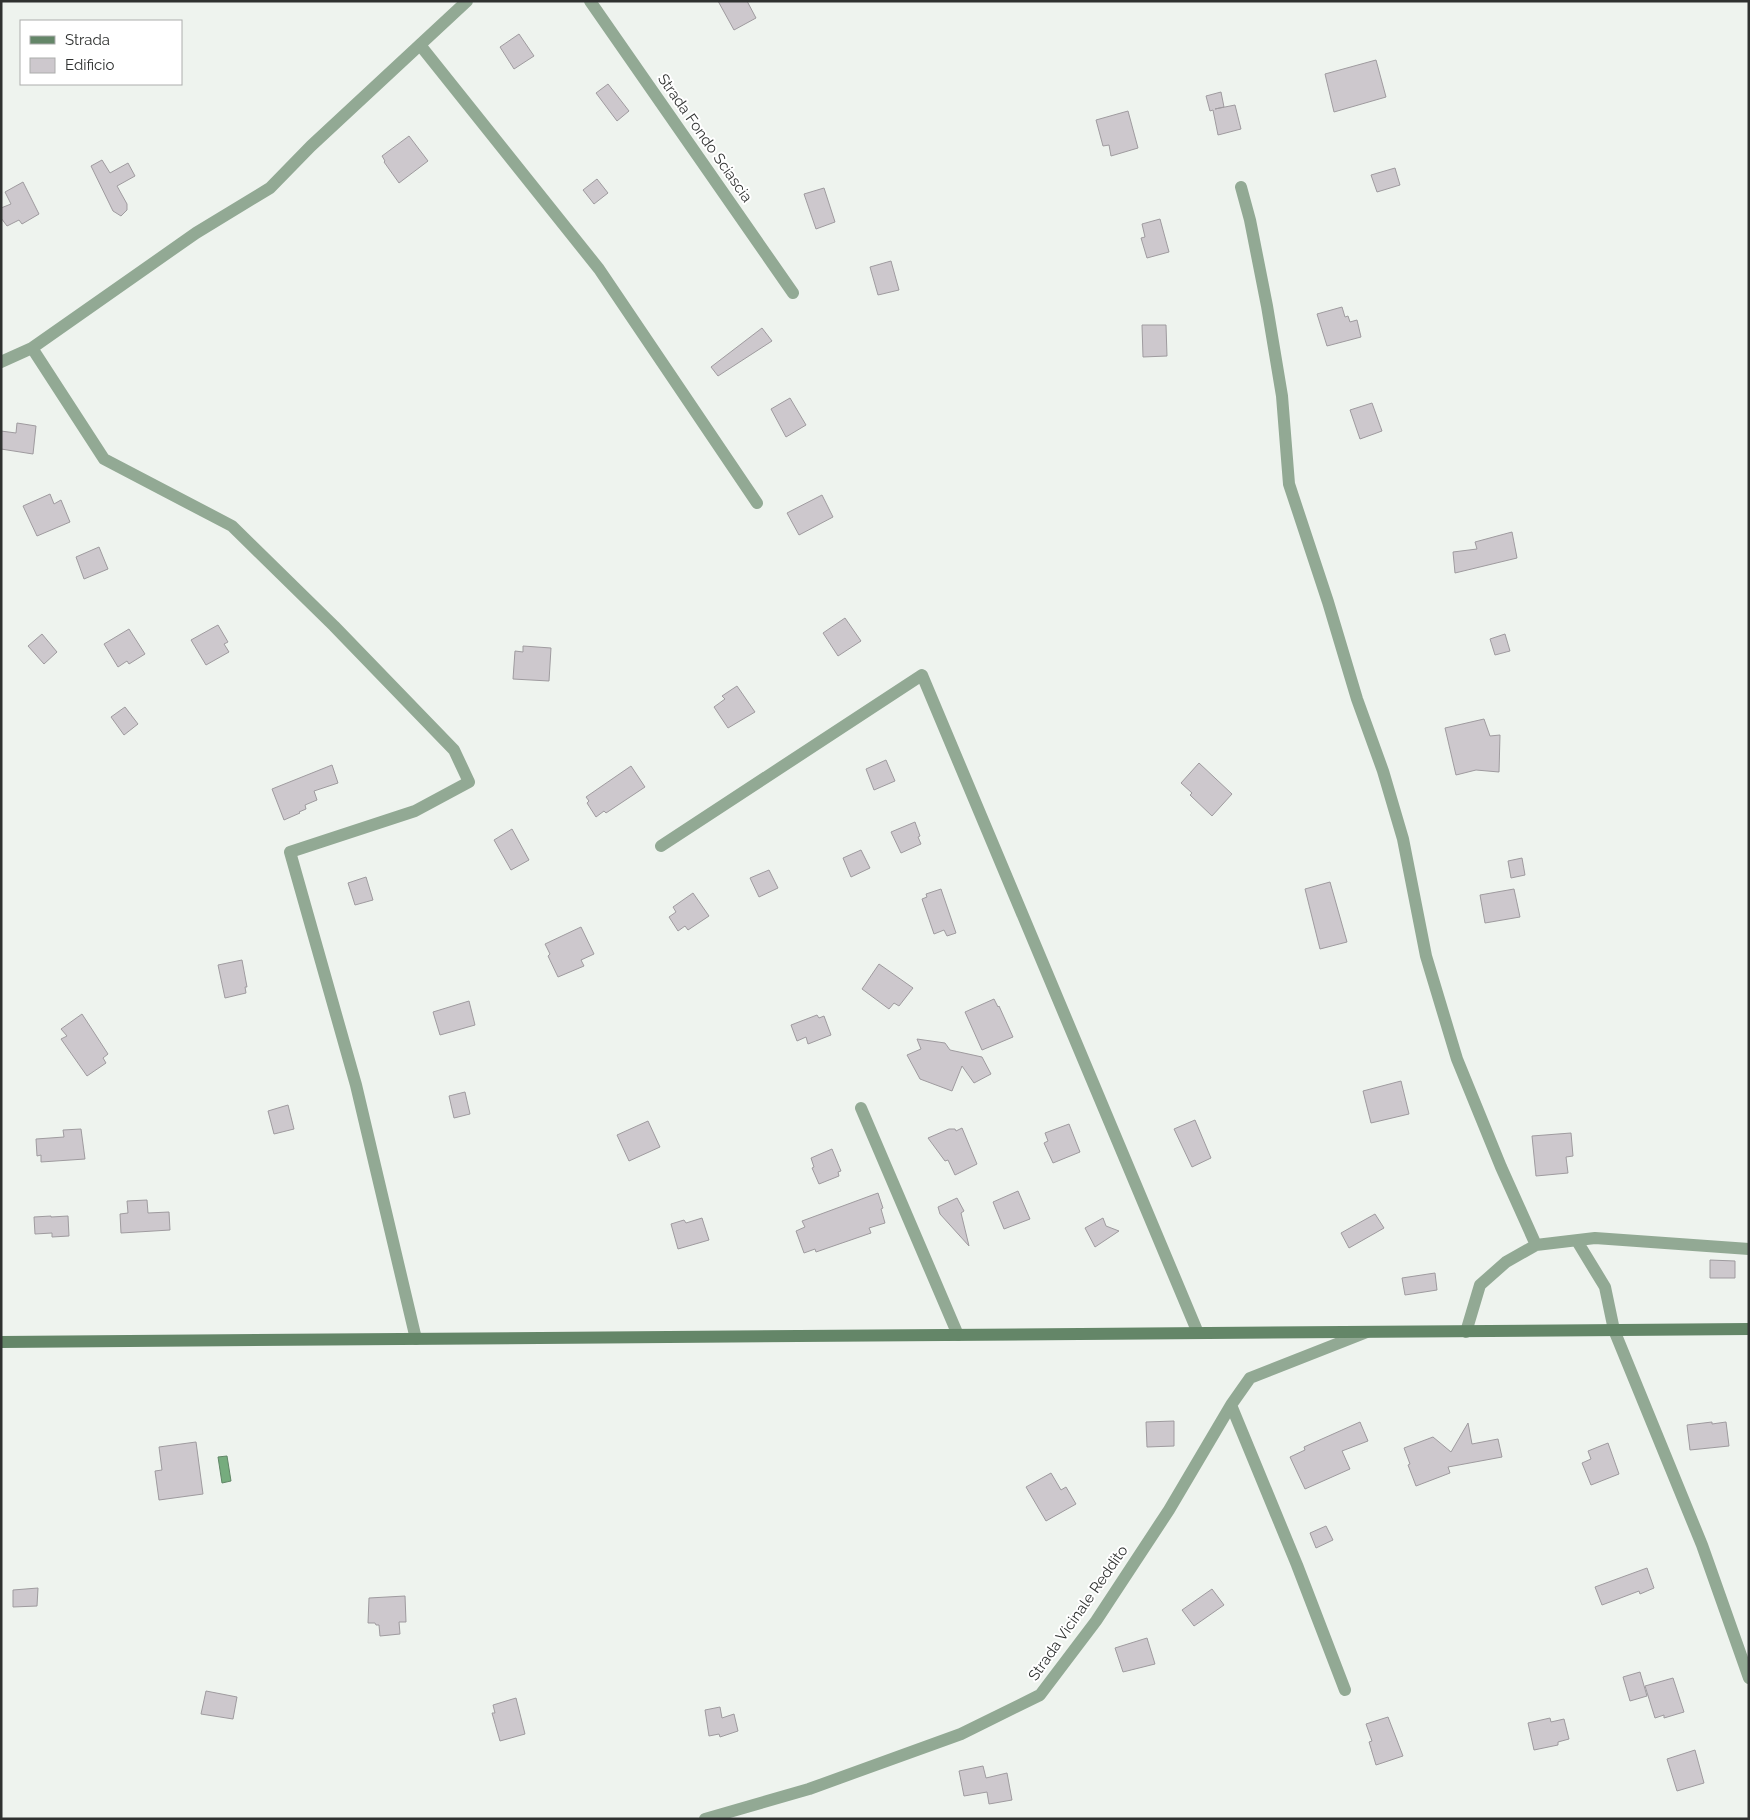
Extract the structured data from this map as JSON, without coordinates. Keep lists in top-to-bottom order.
{
  "streets": {
    "street": ["Strada Fondo Sciascia", "Strada Vicinale Reddito"]
  },
  "legend": ["Strada", "Edificio"]
}
